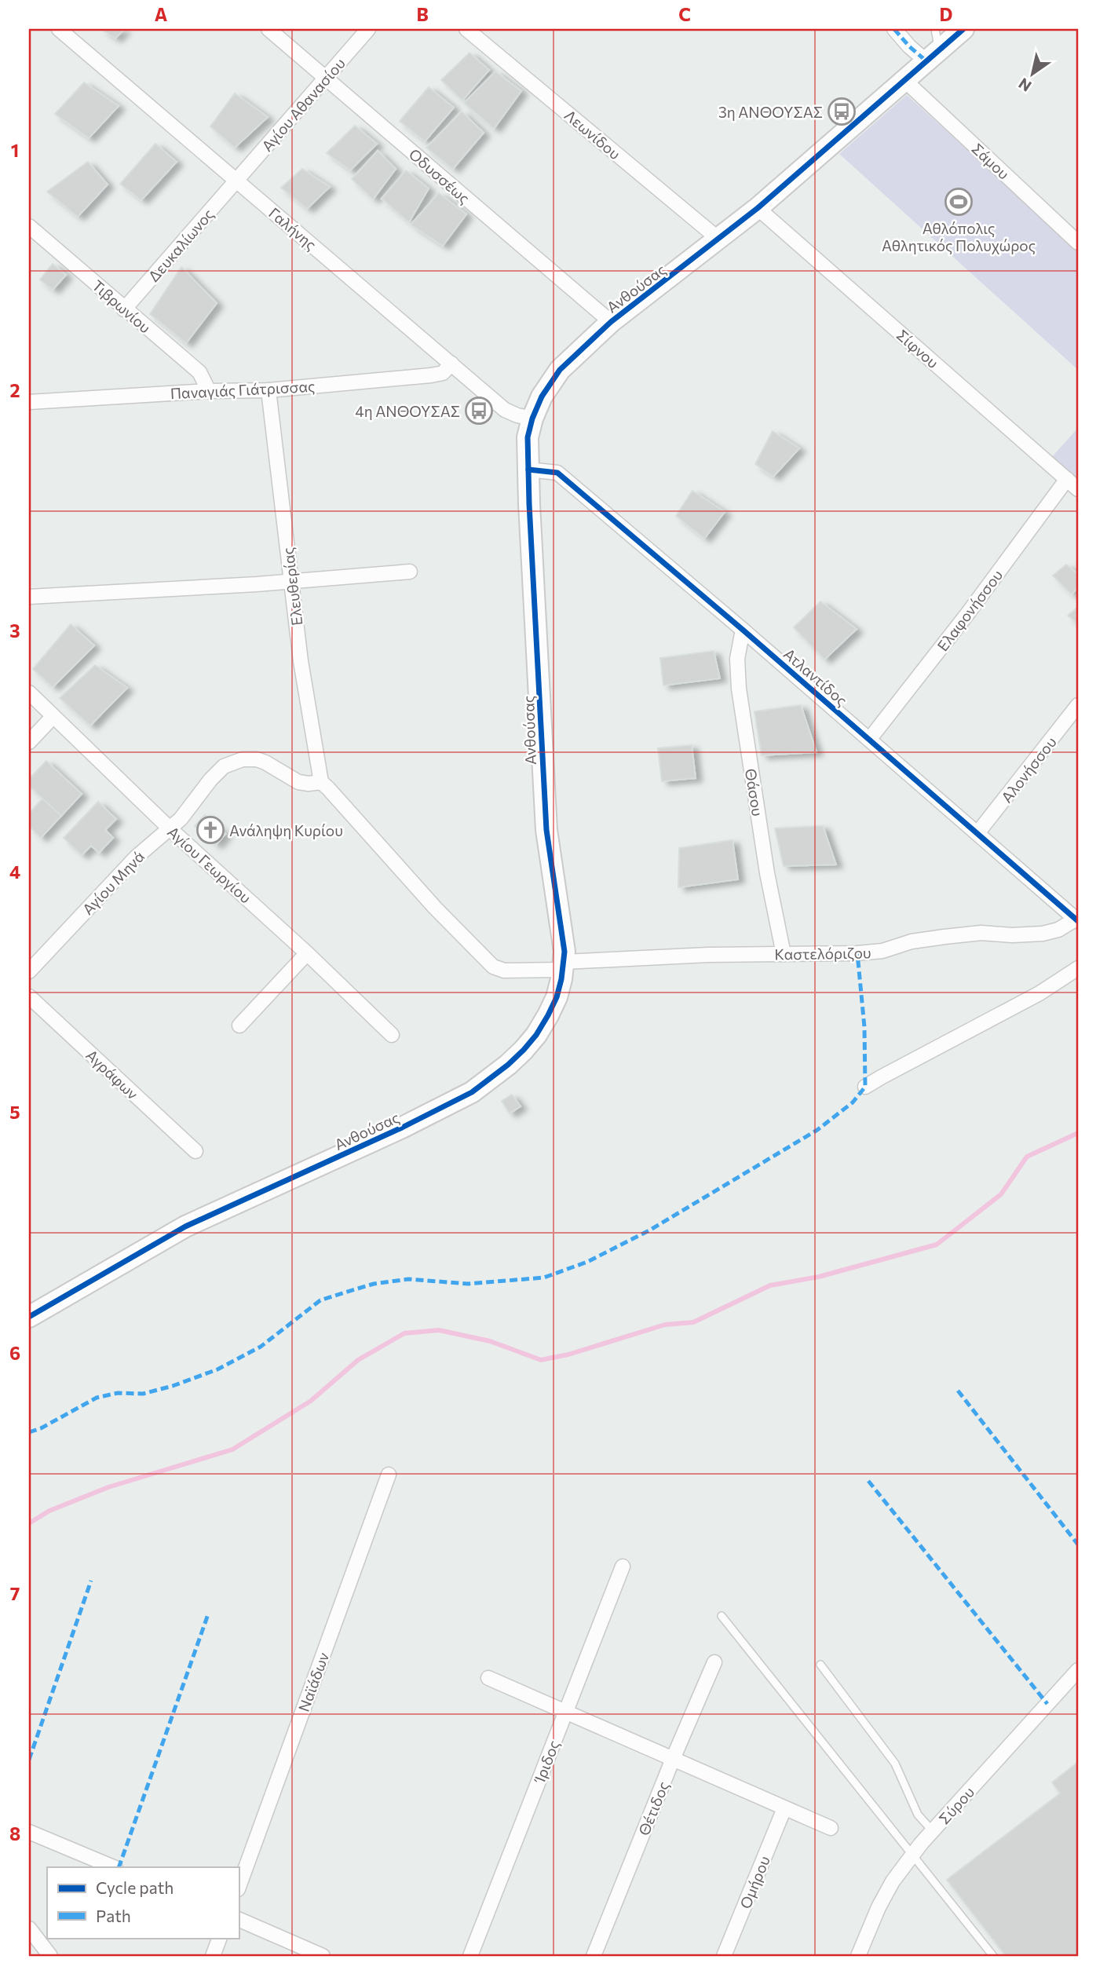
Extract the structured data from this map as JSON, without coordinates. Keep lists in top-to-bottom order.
{
  "streets": {
    "street": [
      "Αγίου Αθανασίου",
      "Λεωνίδου",
      "Σάμου",
      "Οδυσσέως",
      "Γαλήνης",
      "Δευκαλίωνος",
      "Ανθούσας",
      "Τιβρωνίου",
      "Σίφνου",
      "Παναγιάς Γιάτρισσας",
      "Ελευθερίας",
      "Ελαφονήσσου",
      "Ατλαντίδος",
      "Αλονήσσου",
      "Θάσου",
      "Αγίου Γεωργίου",
      "Αγίου Μηνά",
      "Καστελόριζου",
      "Αγράφων",
      "Ναϊάδων",
      "Ίριδος",
      "Σύρου",
      "Θέτιδος",
      "Ομήρου"
    ]
  },
  "crossings": [
    ["Αγίου Αθανασίου", "Οδυσσέως"],
    ["Αγίου Αθανασίου", "Γαλήνης"],
    ["Αγίου Αθανασίου", "Δευκαλίωνος"],
    ["Λεωνίδου", "Ανθούσας"],
    ["Σάμου", "Ανθούσας"],
    ["Οδυσσέως", "Ανθούσας"],
    ["Γαλήνης", "Δευκαλίωνος"],
    ["Γαλήνης", "Ανθούσας"],
    ["Γαλήνης", "Παναγιάς Γιάτρισσας"],
    ["Δευκαλίωνος", "Τιβρωνίου"],
    ["Ανθούσας", "Σίφνου"],
    ["Ανθούσας", "Ατλαντίδος"],
    ["Ανθούσας", "Καστελόριζου"],
    ["Τιβρωνίου", "Παναγιάς Γιάτρισσας"],
    ["Σίφνου", "Ελαφονήσσου"],
    ["Παναγιάς Γιάτρισσας", "Ελευθερίας"],
    ["Ελευθερίας", "Αγίου Μηνά"],
    ["Ελευθερίας", "Καστελόριζου"],
    ["Ελαφονήσσου", "Ατλαντίδος"],
    ["Ατλαντίδος", "Αλονήσσου"],
    ["Ατλαντίδος", "Θάσου"],
    ["Ατλαντίδος", "Καστελόριζου"],
    ["Θάσου", "Καστελόριζου"],
    ["Αγίου Γεωργίου", "Αγίου Μηνά"],
    ["Αγίου Μηνά", "Καστελόριζου"]
  ],
  "places": {
    "bus stop": ["3η ΑΝΘΟΥΣΑΣ", "4η ΑΝΘΟΥΣΑΣ"],
    "sports": ["Αθλόπολις Αθλητικός Πολυχώρος"],
    "church": ["Ανάληψη Κυρίου"]
  },
  "legend": ["Cycle path", "Path"],
  "north": "bottom left",
  "grid": {
    "columns": [
      "A",
      "B",
      "C",
      "D"
    ],
    "rows": [
      "1",
      "2",
      "3",
      "4",
      "5",
      "6",
      "7",
      "8"
    ]
  }
}
